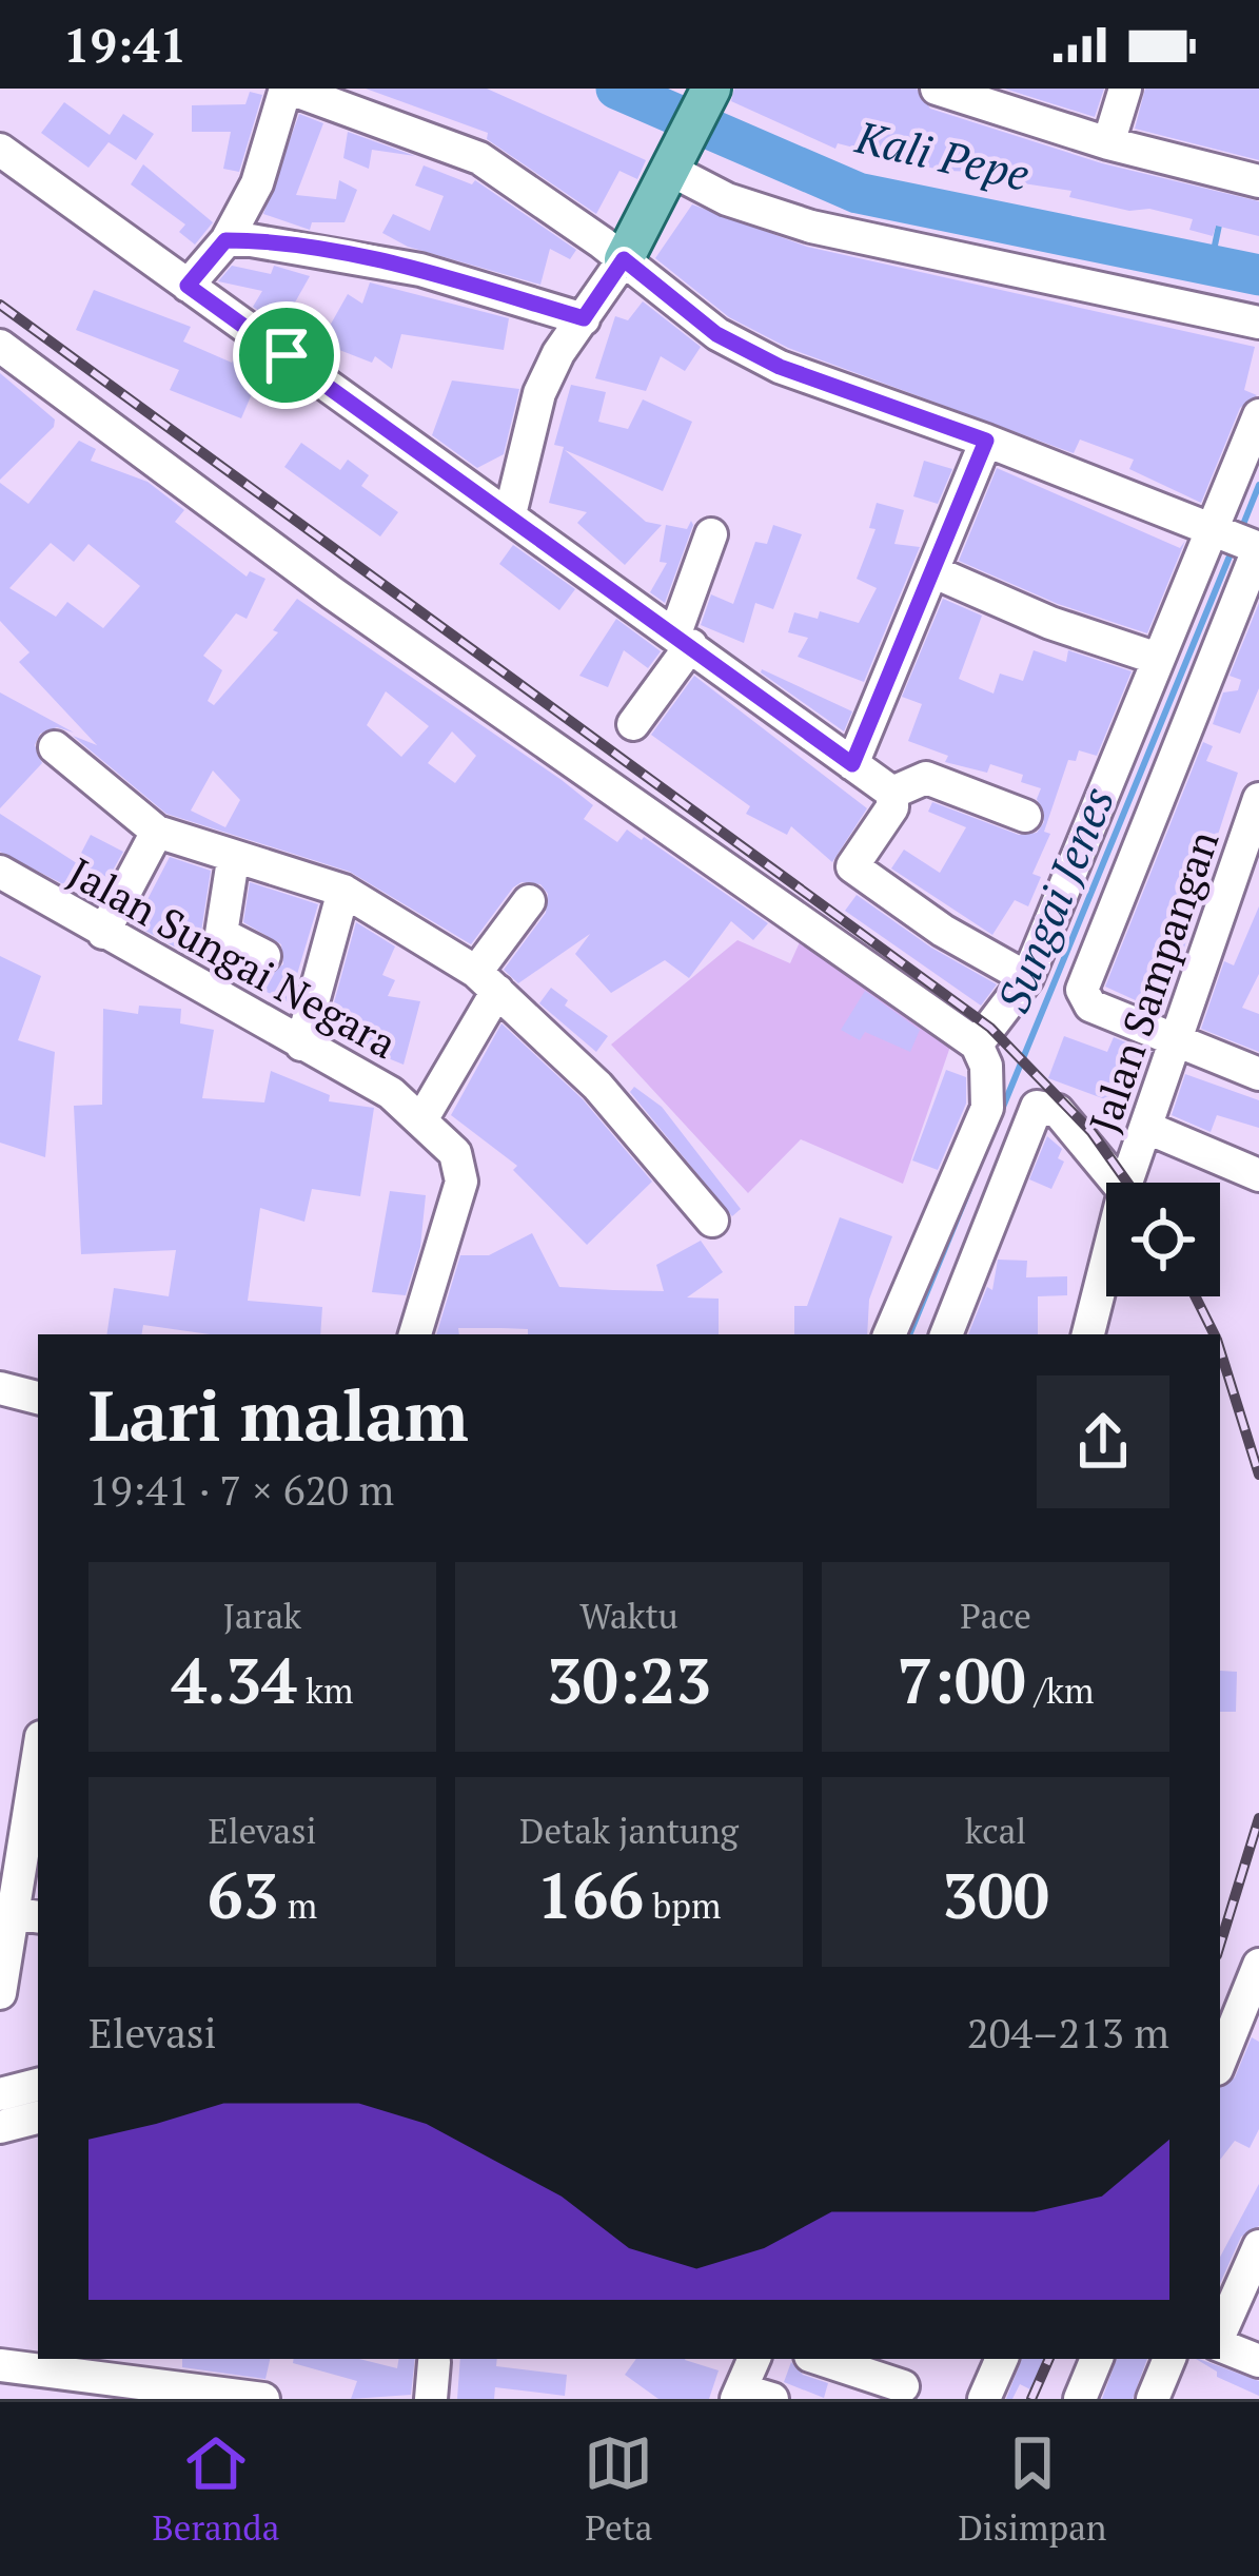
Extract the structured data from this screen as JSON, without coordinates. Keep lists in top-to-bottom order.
{
  "streets": {
    "street": ["Jalan Sungai Negara", "Jalan Sampangan"]
  },
  "water": ["Kali Pepe", "Sungai Jenes"],
  "page": {
    "status": "19:41",
    "heading": ["Lari malam", "19:41 · 7 × 620 m"],
    "stats": [
      ["Jarak", "4.34 km"],
      ["Waktu", "30:23"],
      ["Pace", "7:00 /km"],
      ["Elevasi", "63 m"],
      ["Detak jantung", "166 bpm"],
      ["kcal", "300"]
    ],
    "chart": ["Elevasi", "204–213 m"],
    "tabs": ["Beranda", "Peta", "Disimpan"]
  }
}
